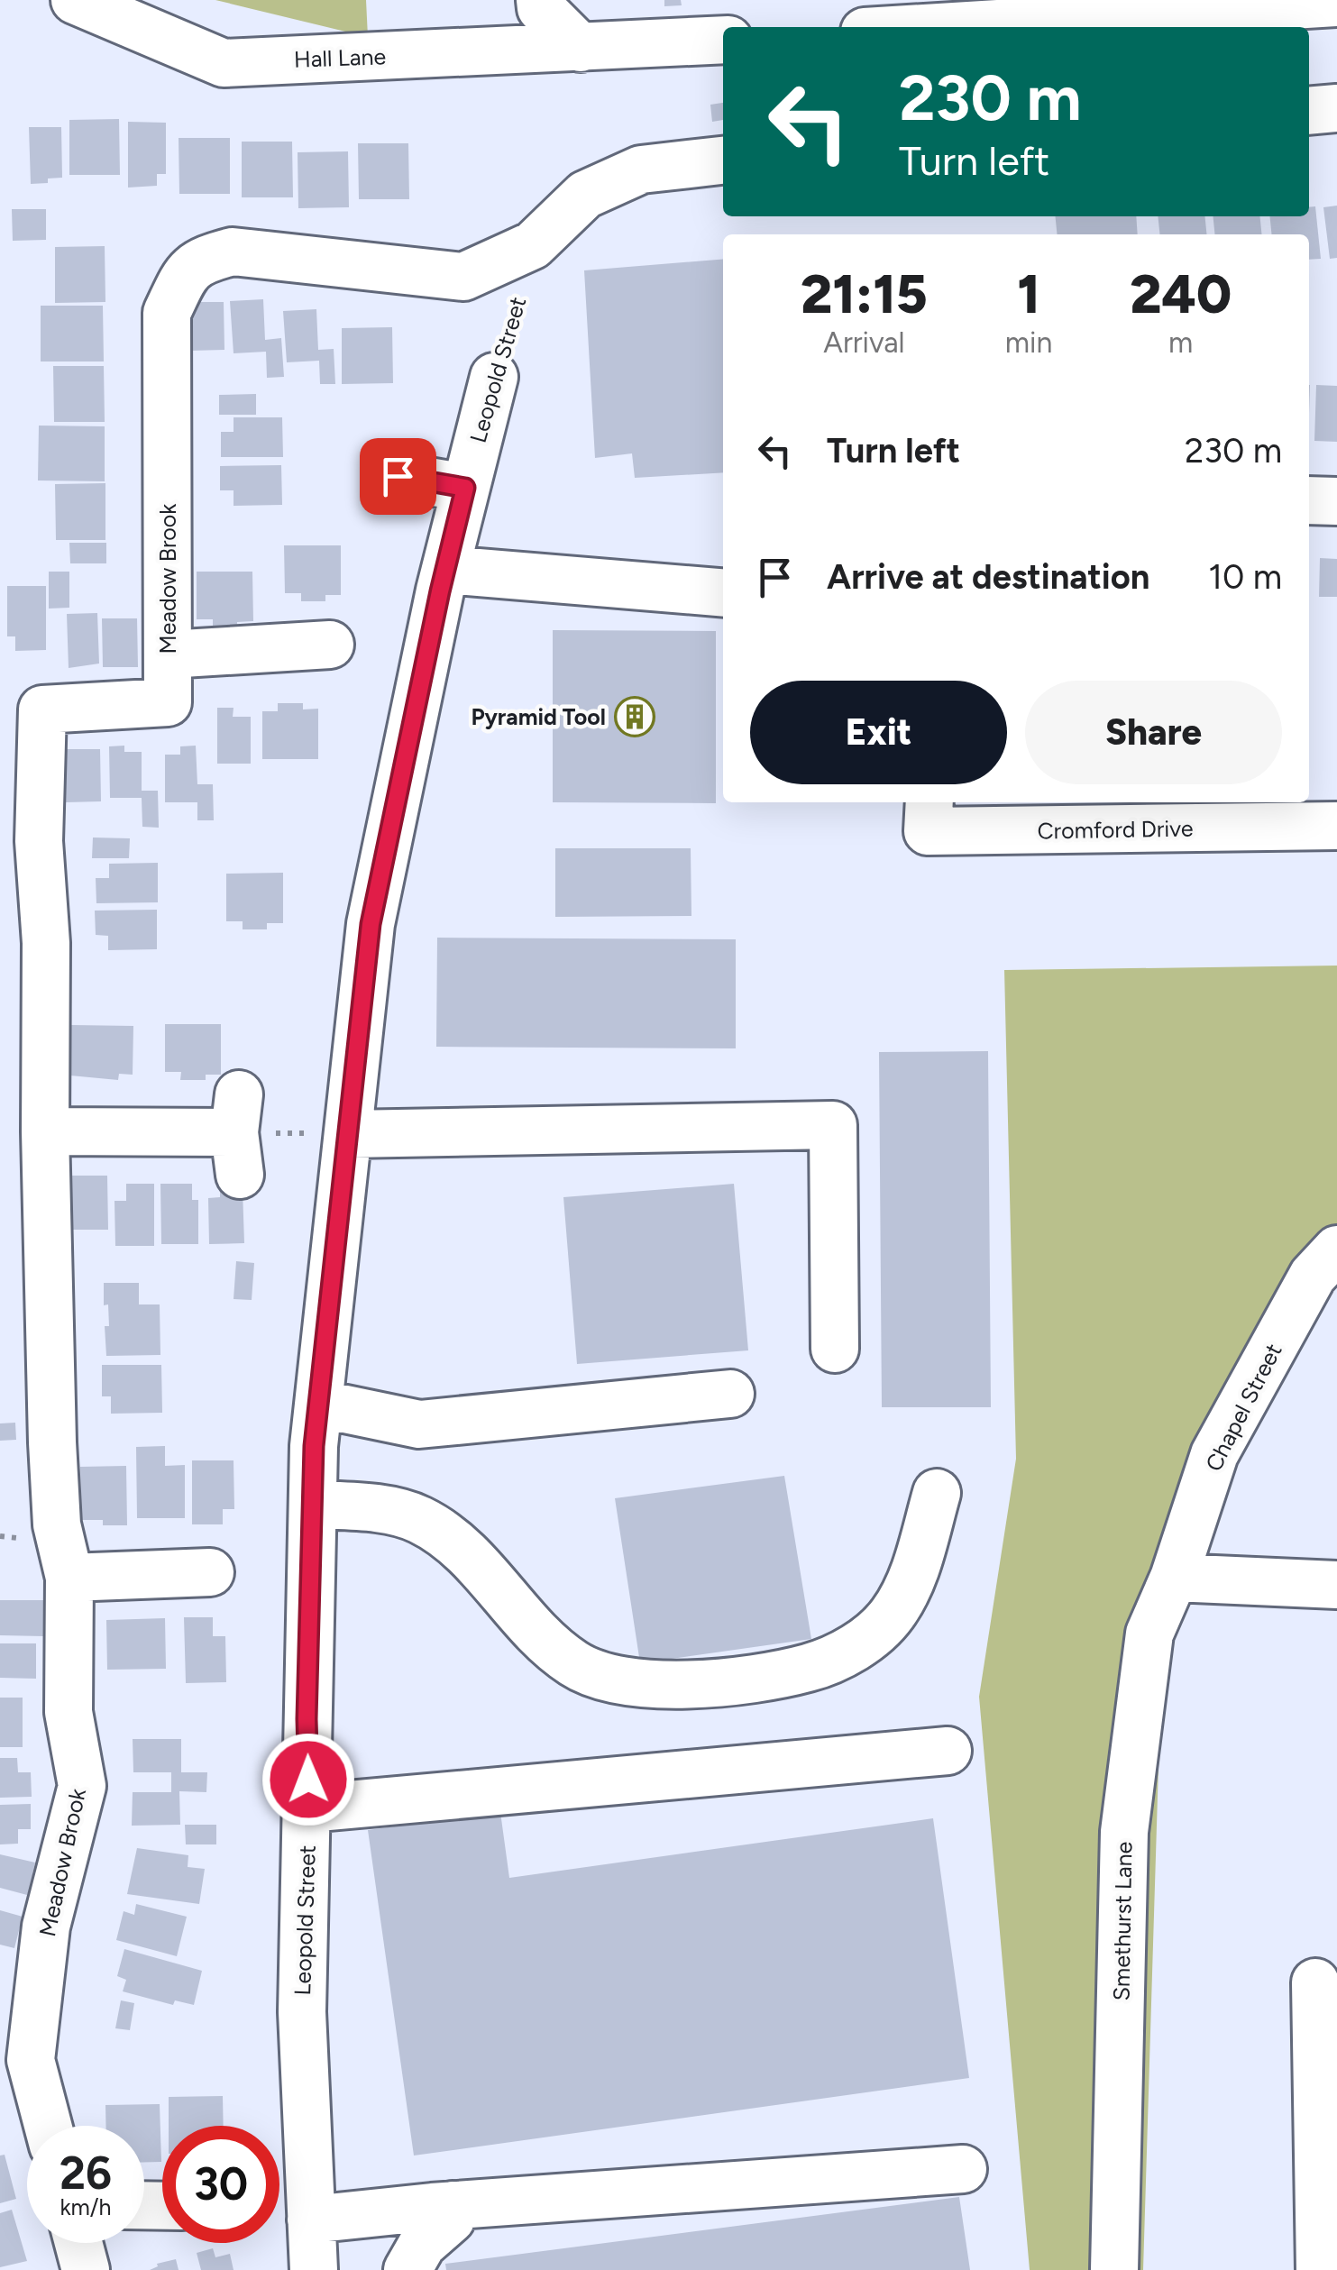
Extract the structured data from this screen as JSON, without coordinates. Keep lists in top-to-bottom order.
{
  "streets": {
    "street": [
      "Hall Lane",
      "Leopold Street",
      "Meadow Brook",
      "Cromford Drive",
      "Chapel Street",
      "Smethurst Lane"
    ]
  },
  "crossings": [
    ["Leopold Street", "Meadow Brook"],
    ["Chapel Street", "Smethurst Lane"]
  ],
  "places": {
    "building": ["Pyramid Tool"]
  },
  "page": {
    "turn": ["230 m", "Turn left"],
    "eta": [
      "21:15",
      "Arrival",
      "1",
      "min",
      "240",
      "m"
    ],
    "list": [
      {
        "name": "Turn left",
        "value": "230 m"
      },
      {
        "name": "Arrive at destination",
        "value": "10 m"
      }
    ],
    "buttons": ["Exit", "Share"],
    "speed": "26 km/h",
    "limit": "30"
  }
}
